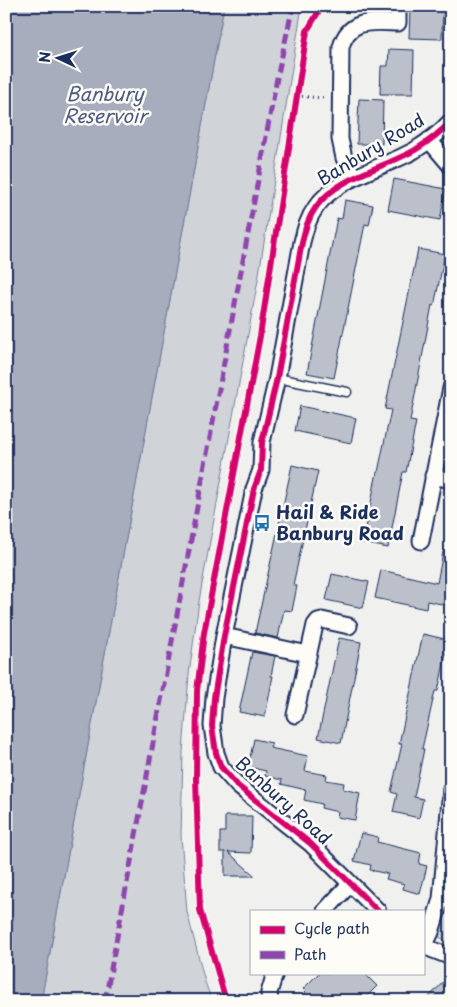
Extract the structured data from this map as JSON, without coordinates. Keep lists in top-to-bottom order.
{
  "streets": {
    "street": ["Banbury Road"]
  },
  "water": ["Banbury Reservoir"],
  "places": {
    "bus stop": ["Hail & Ride Banbury Road"]
  },
  "legend": ["Cycle path", "Path"],
  "north": "left"
}
